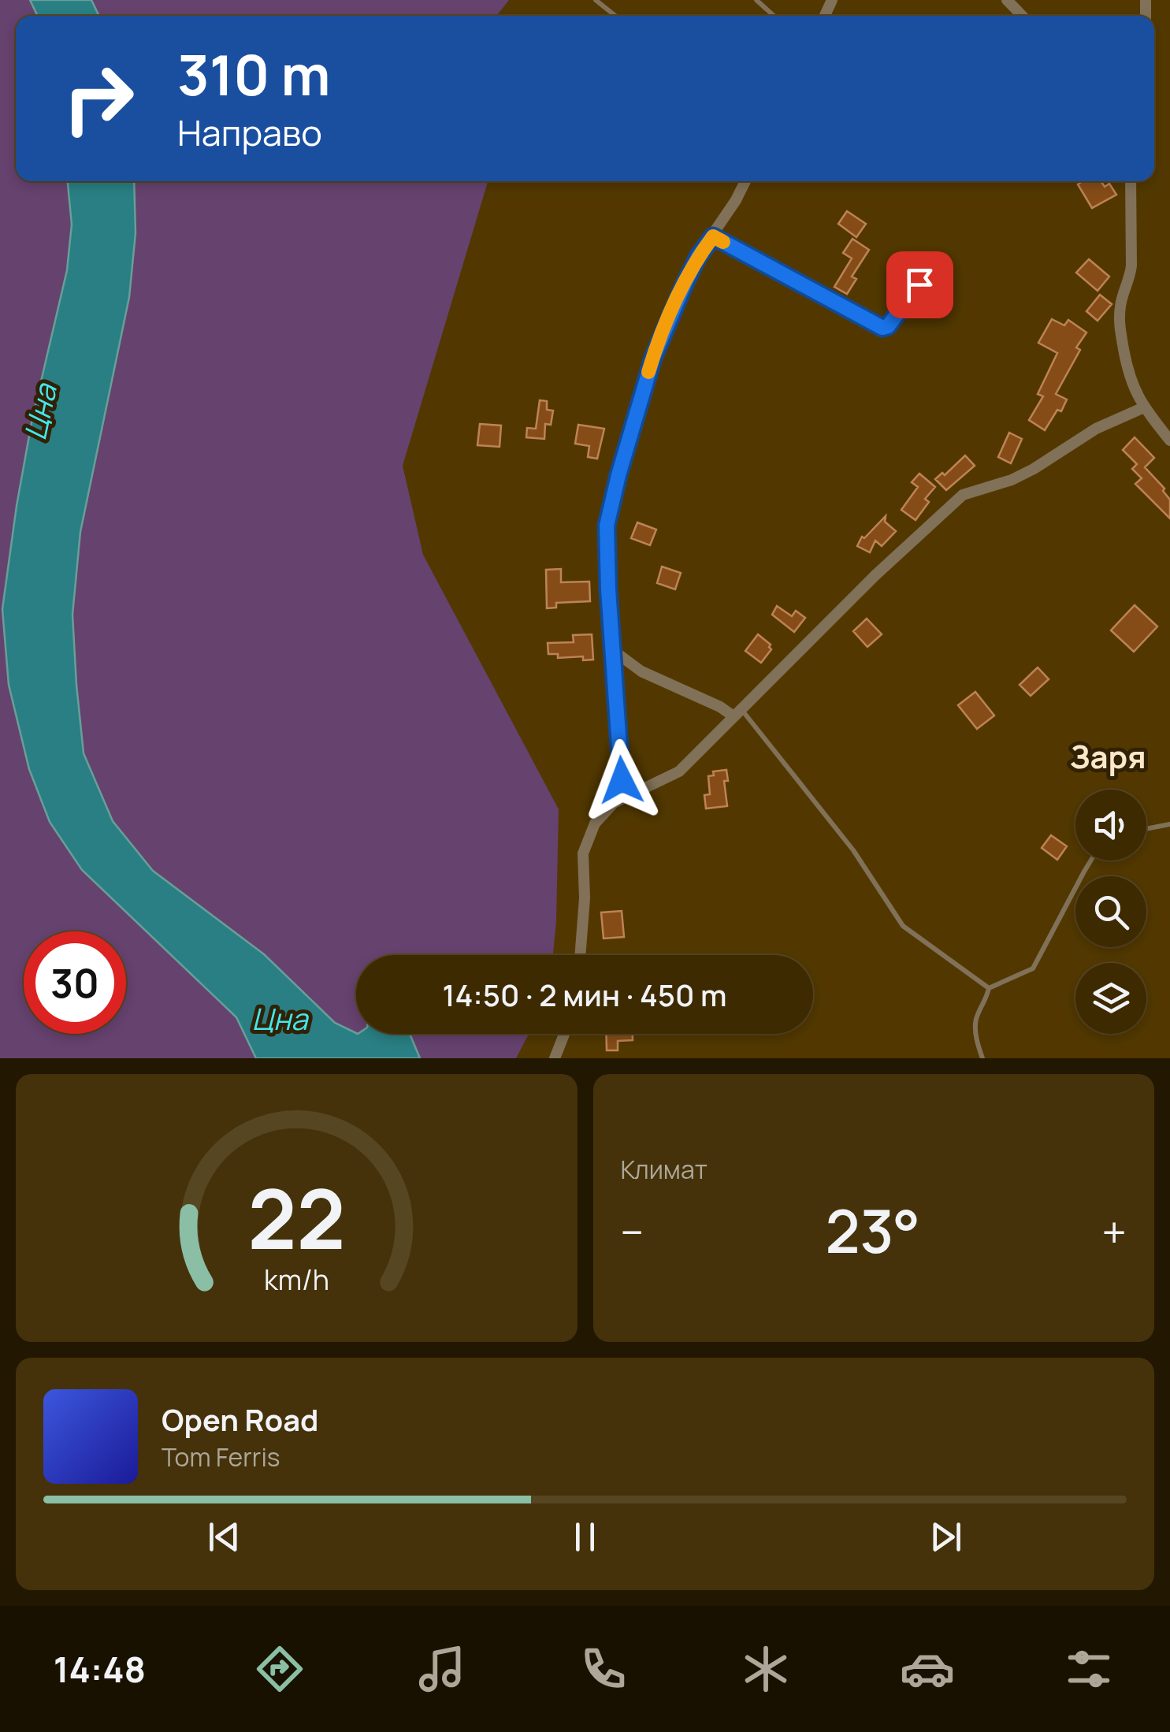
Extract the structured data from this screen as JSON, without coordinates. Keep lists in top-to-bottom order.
{
  "districts": ["Заря"],
  "water": ["Цна"],
  "page": {
    "turn": ["310 m", "Направо"],
    "limit": "30",
    "trip": "14:50 · 2 мин · 450 m",
    "tile": "Климат",
    "heat": ["−", "23°", "+"],
    "song": ["Open Road", "Tom Ferris"],
    "tabs": "14:48",
    "gauge": ["22", "km/h"]
  }
}
